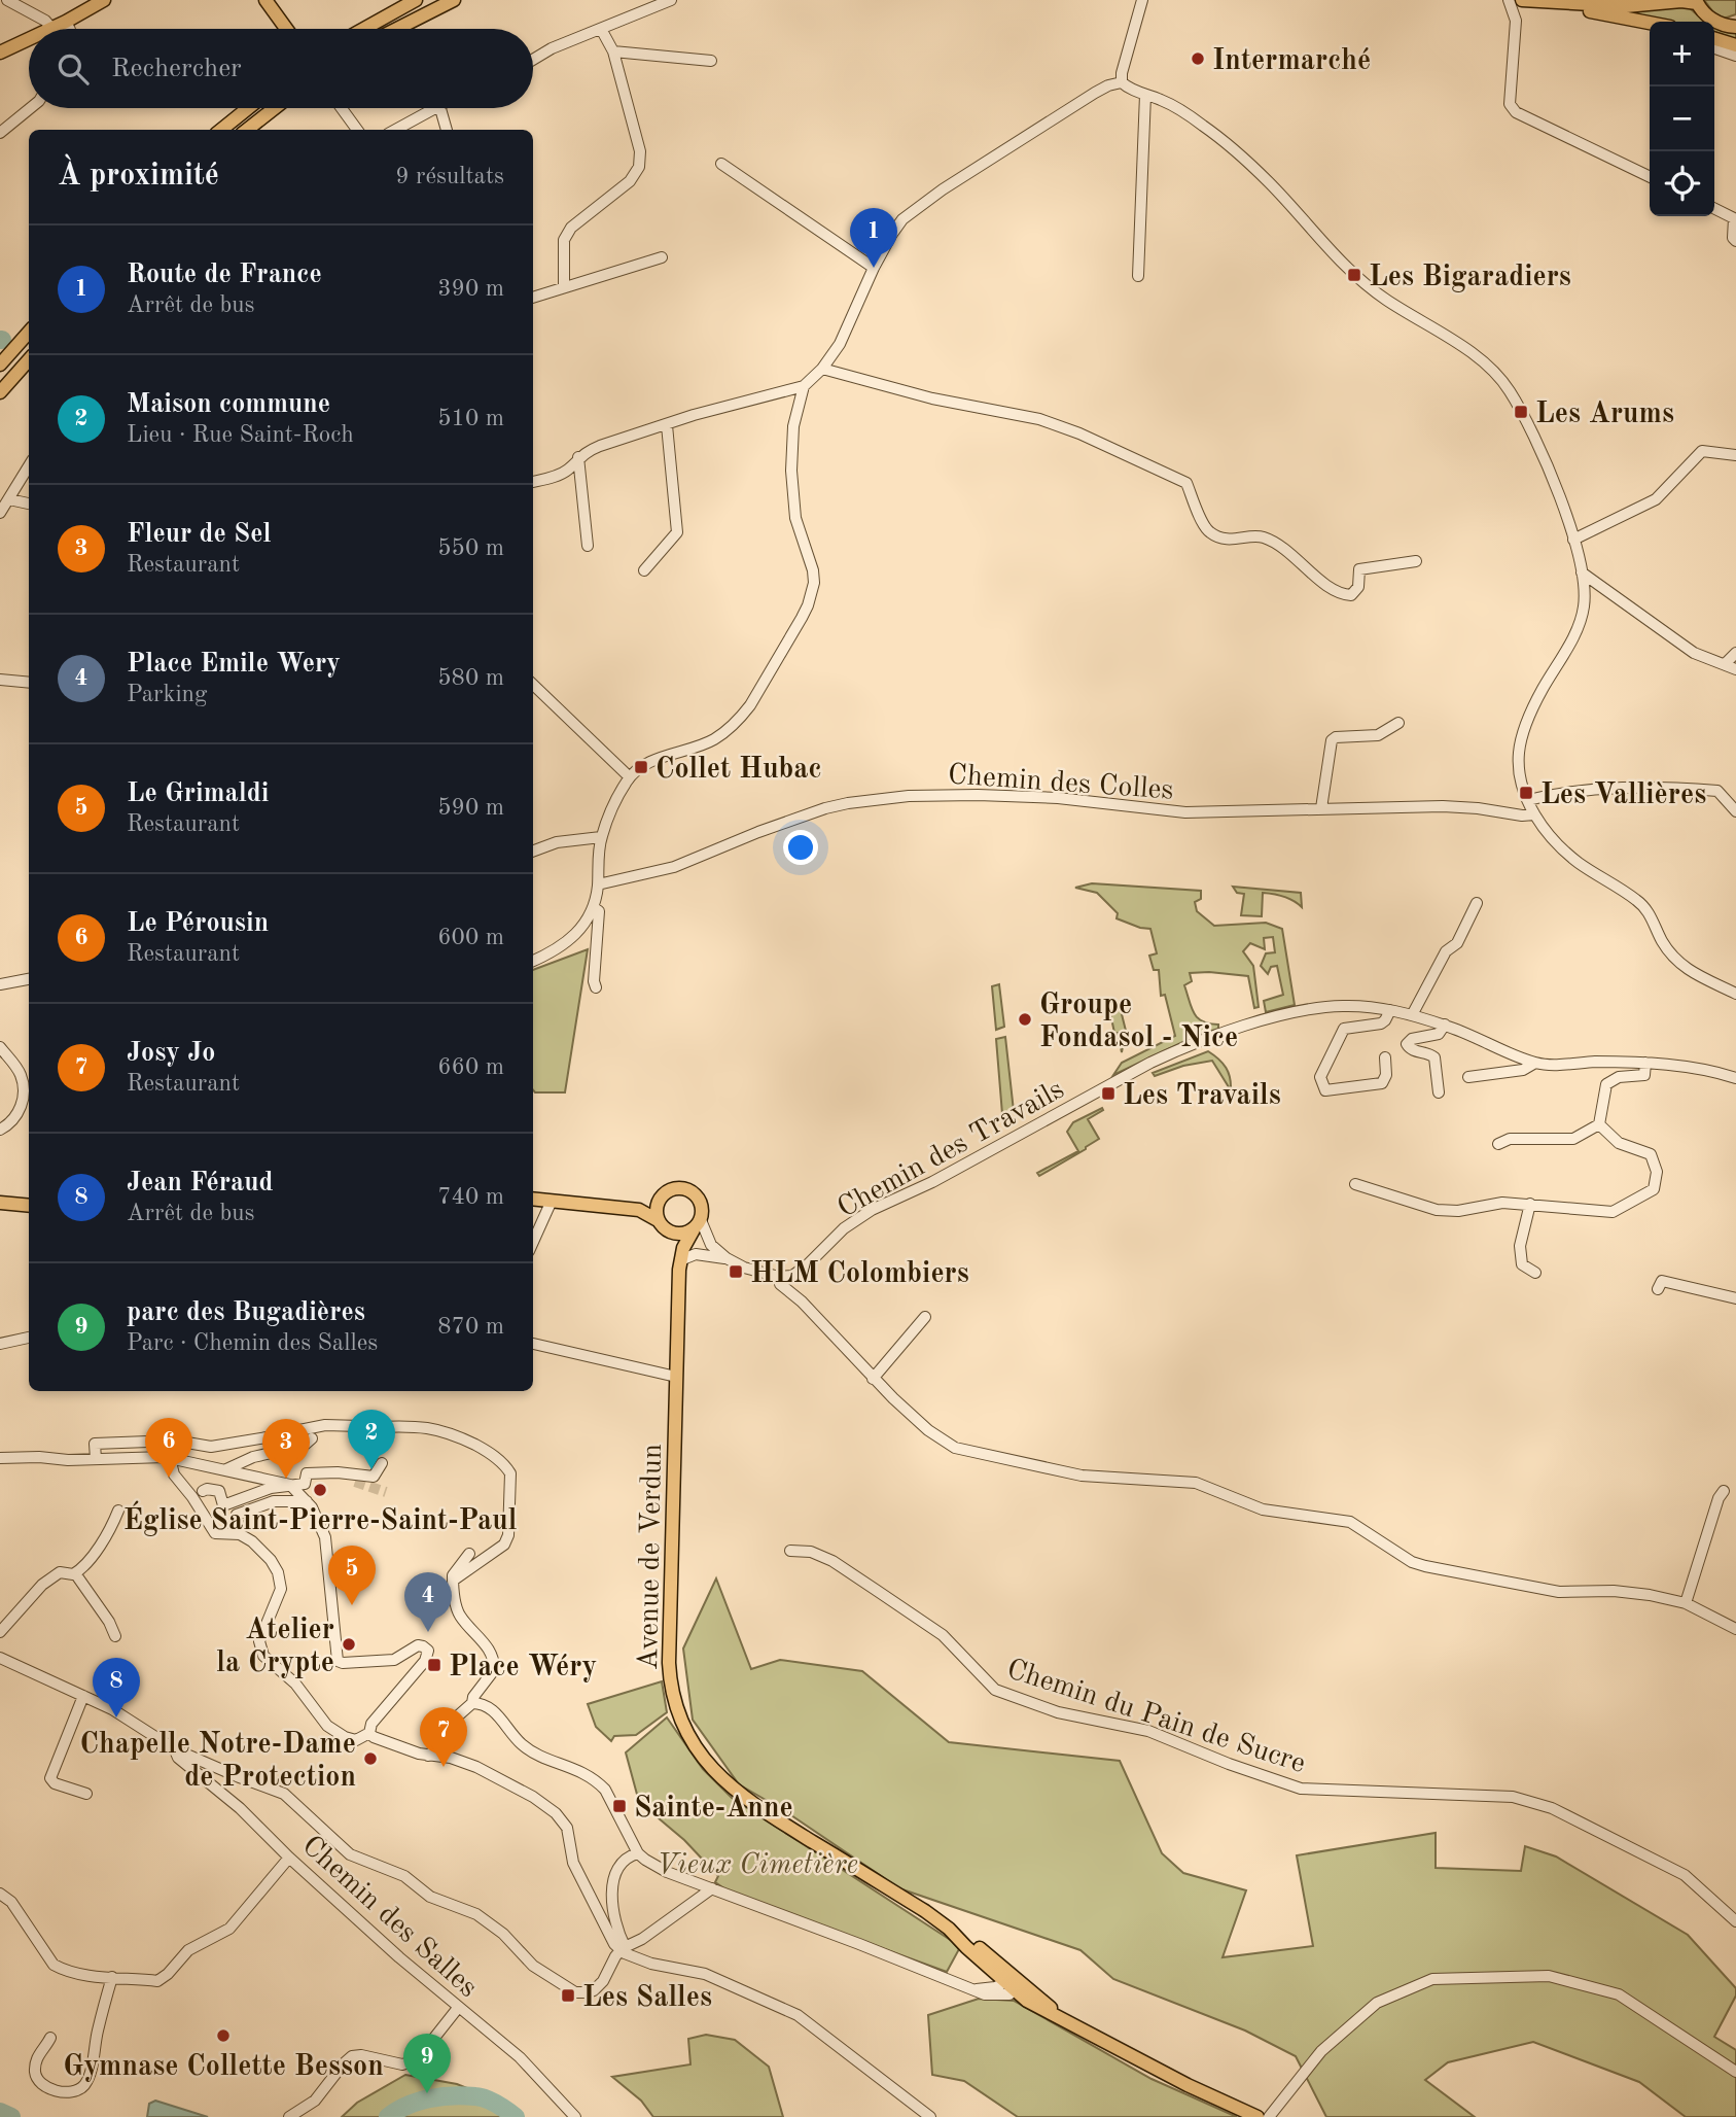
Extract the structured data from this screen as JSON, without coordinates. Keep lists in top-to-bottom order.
{
  "streets": {
    "main road": ["Avenue de Verdun"],
    "street": [
      "Chemin des Colles",
      "Chemin des Travails",
      "Chemin du Pain de Sucre",
      "Chemin des Salles"
    ]
  },
  "parks": ["Vieux Cimetière"],
  "places": {
    "other": [
      "Intermarché",
      "Groupe Fondasol - Nice",
      "Église Saint-Pierre-Saint-Paul",
      "Atelier la Crypte",
      "Chapelle Notre-Dame de Protection",
      "Gymnase Collette Besson"
    ],
    "transit": [
      "Les Bigaradiers",
      "Les Arums",
      "Collet Hubac",
      "Les Vallières",
      "Les Travails",
      "HLM Colombiers",
      "Place Wéry",
      "Sainte-Anne",
      "Les Salles"
    ]
  },
  "page": {
    "map_buttons": ["+", "−"],
    "search": "Rechercher",
    "heading": ["À proximité", "9 résultats"],
    "pins": [
      "1",
      "2",
      "6",
      "3",
      "5",
      "4",
      "8",
      "7",
      "9"
    ],
    "list": [
      {
        "mark": "1",
        "name": "Route de France",
        "note": "Arrêt de bus",
        "value": "390 m"
      },
      {
        "mark": "2",
        "name": "Maison commune",
        "note": "Lieu · Rue Saint-Roch",
        "value": "510 m"
      },
      {
        "mark": "3",
        "name": "Fleur de Sel",
        "note": "Restaurant",
        "value": "550 m"
      },
      {
        "mark": "4",
        "name": "Place Emile Wery",
        "note": "Parking",
        "value": "580 m"
      },
      {
        "mark": "5",
        "name": "Le Grimaldi",
        "note": "Restaurant",
        "value": "590 m"
      },
      {
        "mark": "6",
        "name": "Le Pérousin",
        "note": "Restaurant",
        "value": "600 m"
      },
      {
        "mark": "7",
        "name": "Josy Jo",
        "note": "Restaurant",
        "value": "660 m"
      },
      {
        "mark": "8",
        "name": "Jean Féraud",
        "note": "Arrêt de bus",
        "value": "740 m"
      },
      {
        "mark": "9",
        "name": "parc des Bugadières",
        "note": "Parc · Chemin des Salles",
        "value": "870 m"
      }
    ]
  }
}
